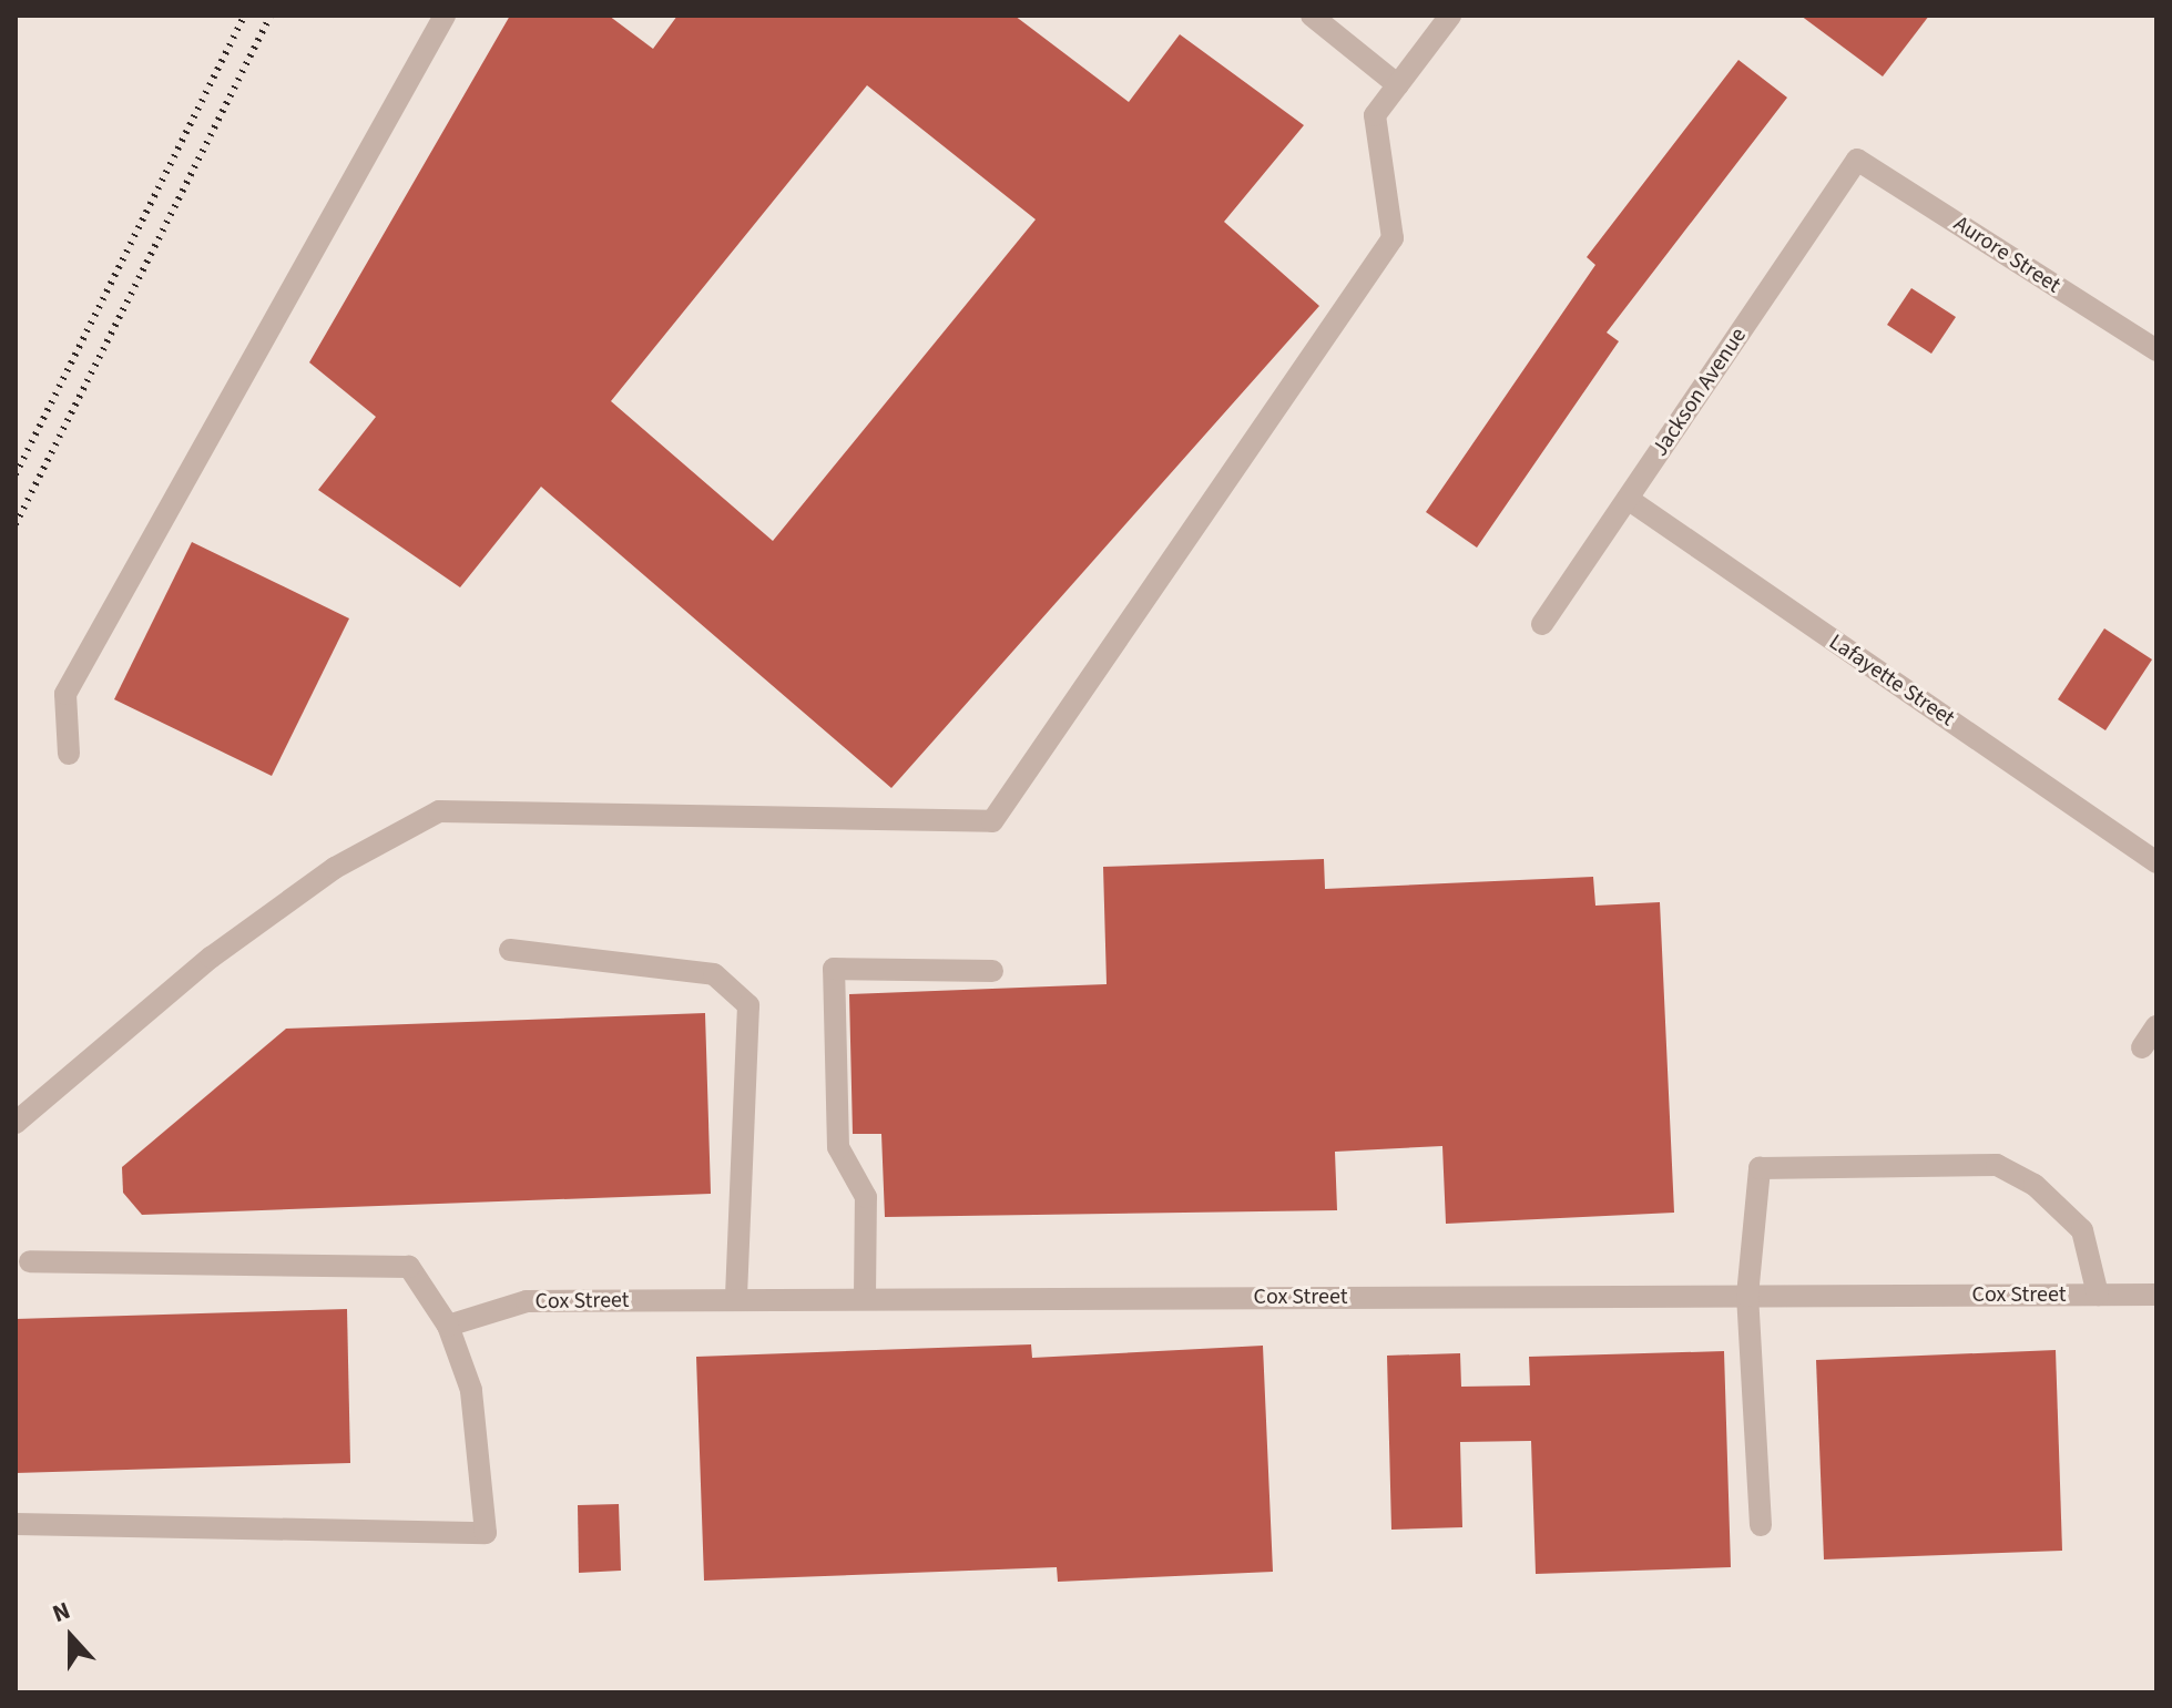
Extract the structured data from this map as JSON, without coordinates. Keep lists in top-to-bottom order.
{
  "streets": {
    "street": [
      "Aurore Street",
      "Jackson Avenue",
      "Lafayette Street",
      "Cox Street"
    ]
  },
  "crossings": [
    ["Aurore Street", "Jackson Avenue"],
    ["Jackson Avenue", "Lafayette Street"]
  ],
  "north": "top"
}
